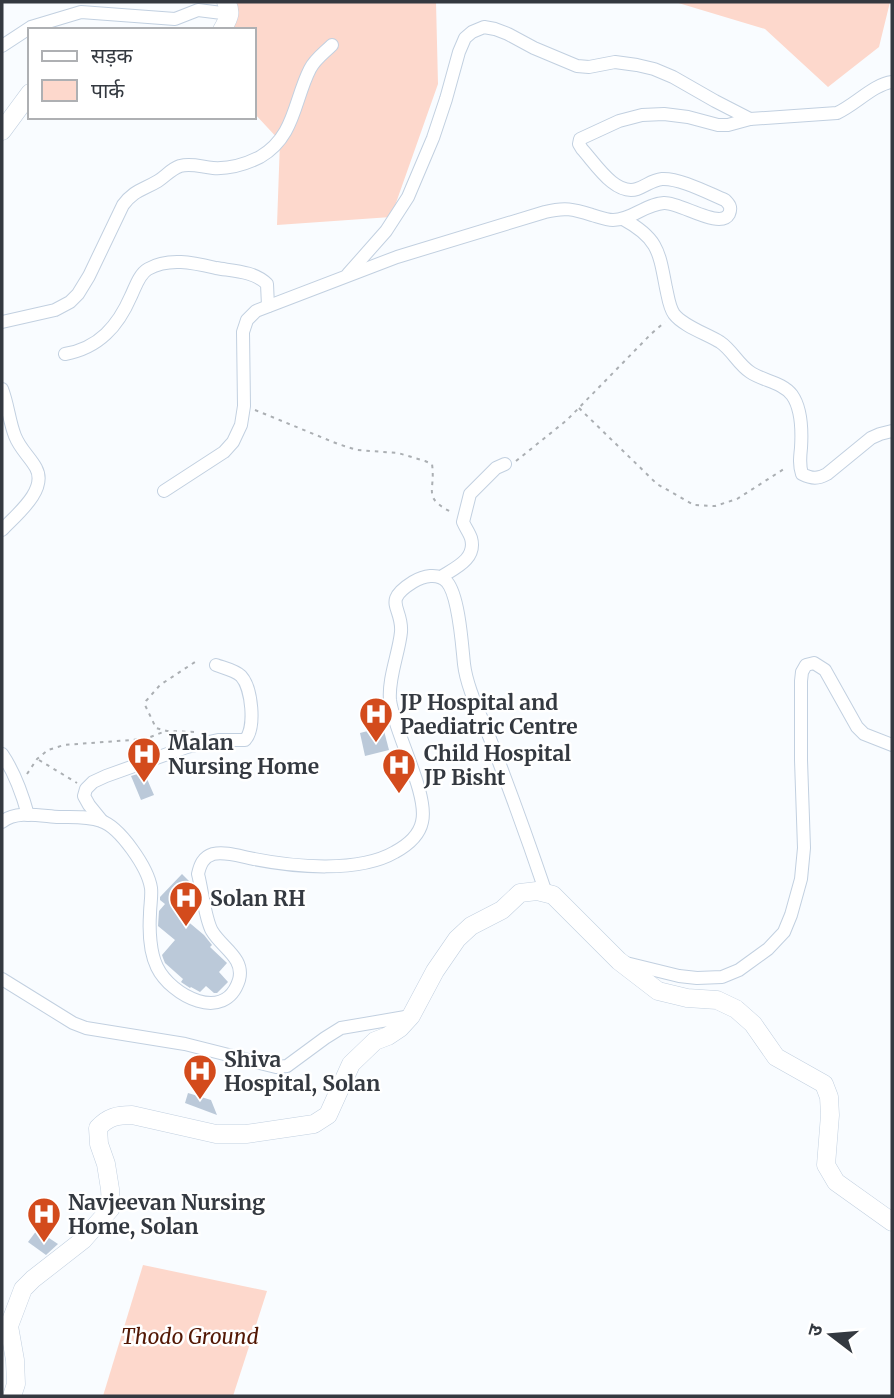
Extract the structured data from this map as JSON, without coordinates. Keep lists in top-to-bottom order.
{
  "parks": ["Thodo Ground"],
  "places": {
    "hospital": [
      "JP Hospital and Paediatric Centre",
      "Malan Nursing Home",
      "Child Hospital JP Bisht",
      "Solan RH",
      "Shiva Hospital, Solan",
      "Navjeevan Nursing Home, Solan"
    ]
  },
  "legend": ["सड़क", "पार्क"],
  "north": "left"
}
